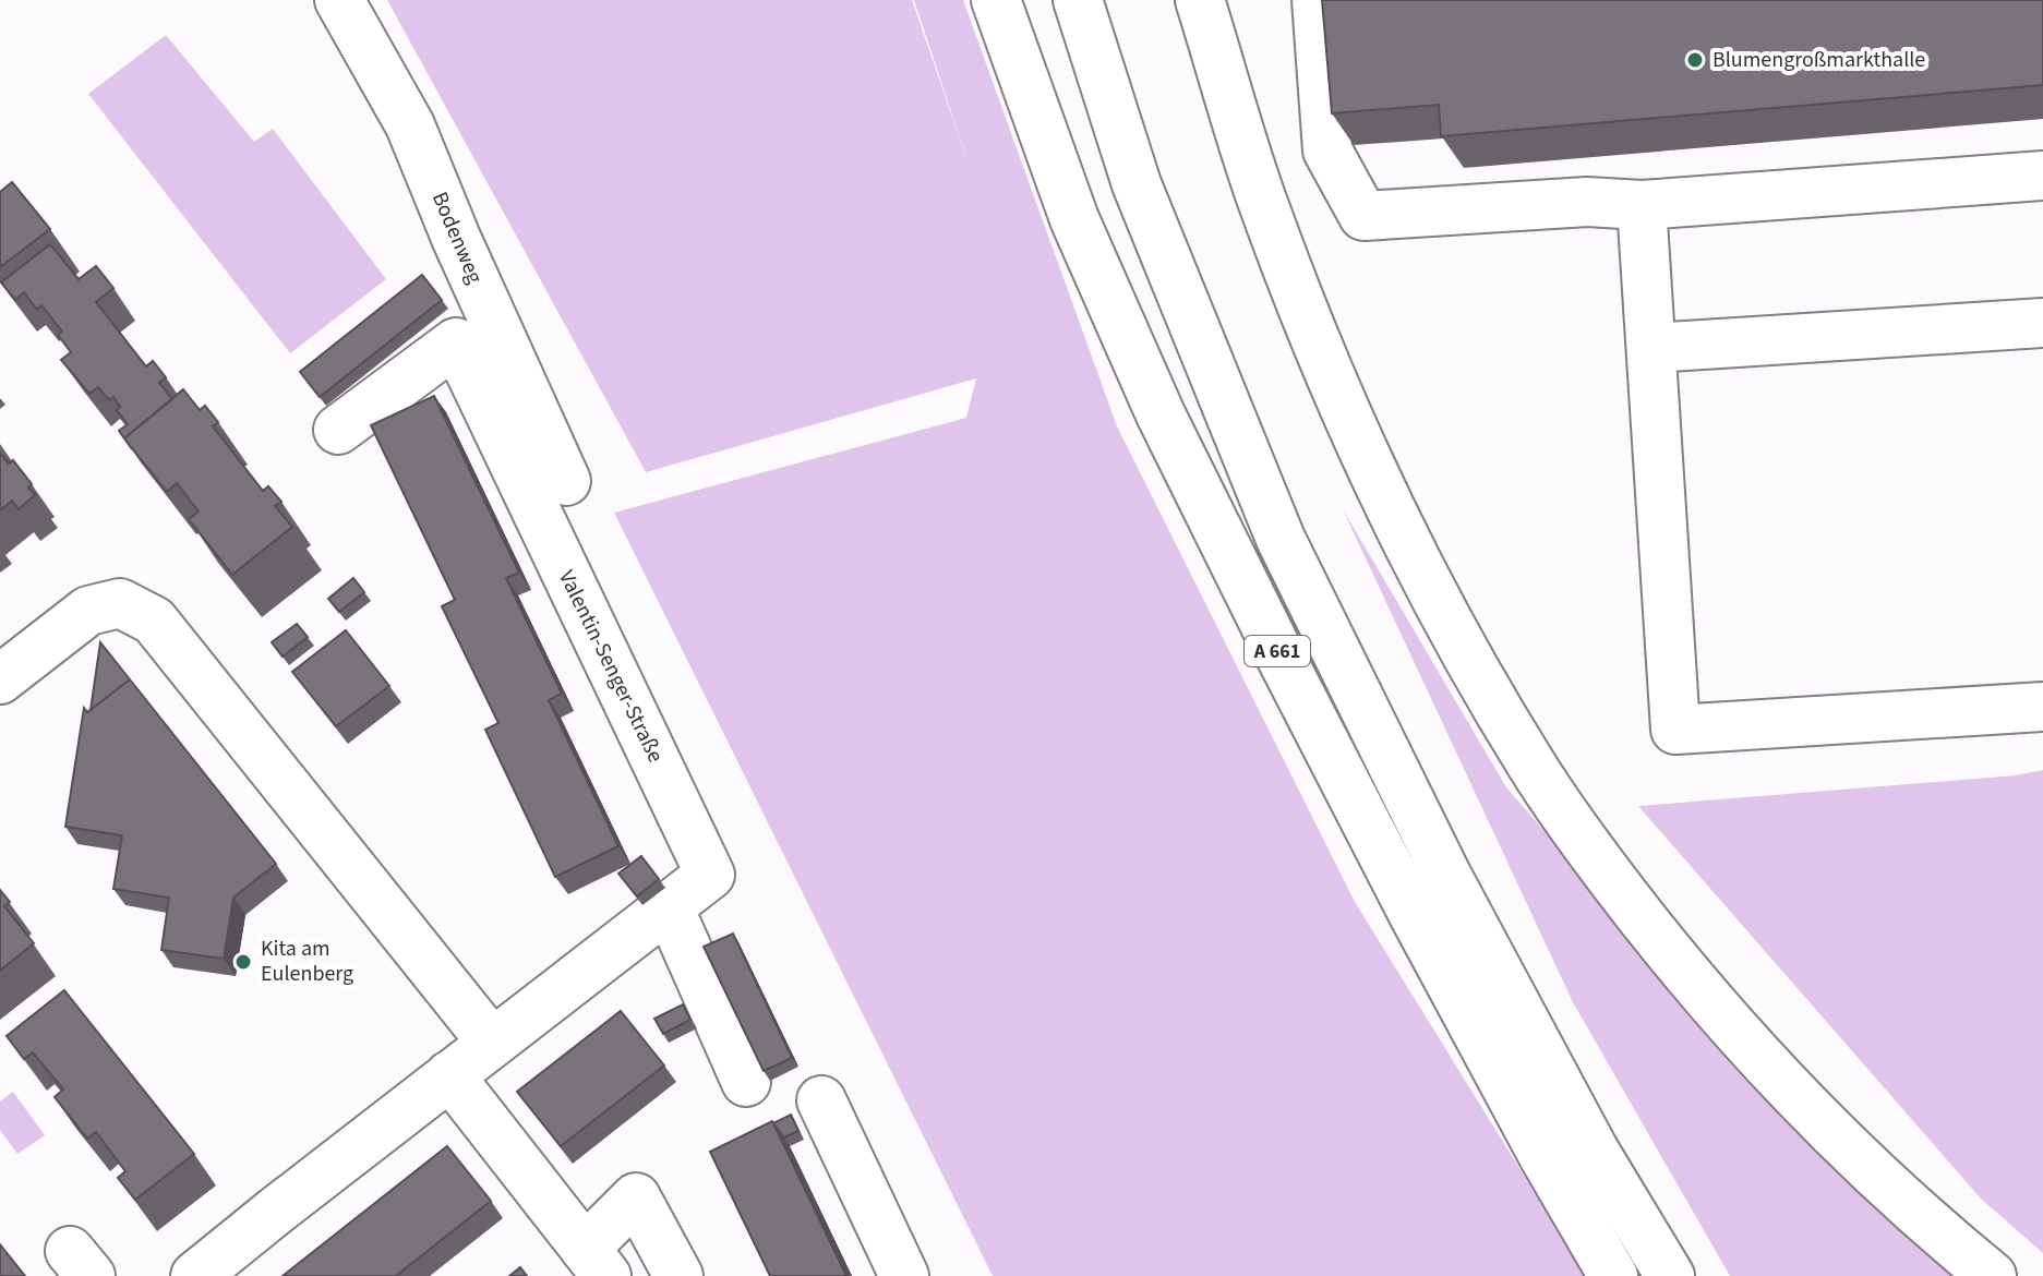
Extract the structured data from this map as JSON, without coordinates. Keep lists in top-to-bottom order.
{
  "streets": {
    "main road": ["Bodenweg", "A 661", "Valentin-Senger-Straße"]
  },
  "places": ["Blumengroßmarkthalle", "Kita am Eulenberg"]
}
